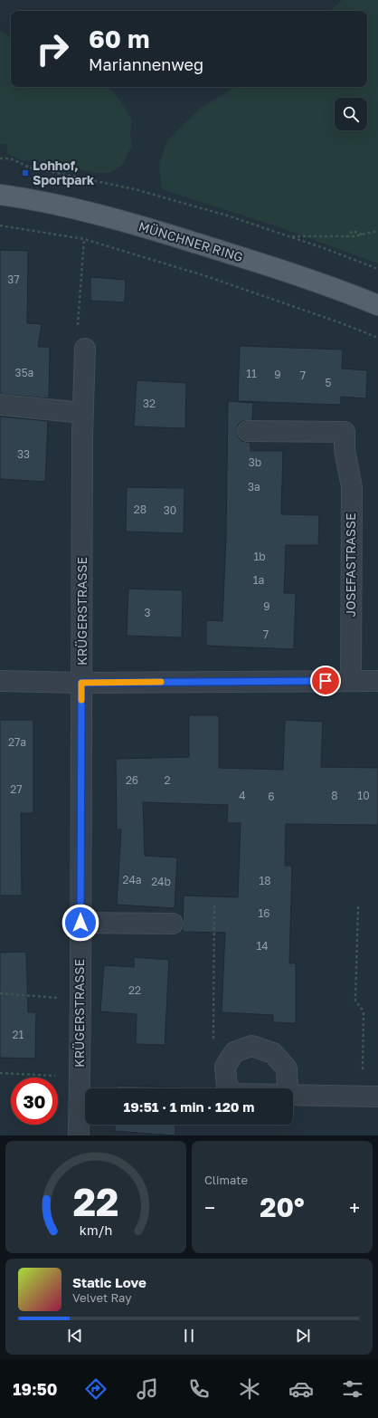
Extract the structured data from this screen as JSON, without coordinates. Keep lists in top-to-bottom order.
{
  "streets": {
    "main road": ["MÜNCHNER RING"],
    "street": ["JOSEFASTRASSE", "KRÜGERSTRASSE"]
  },
  "places": {
    "transit": ["Lohhof, Sportpark"]
  },
  "house_numbers": [
    "37",
    "35a",
    "11",
    "9",
    "7",
    "5",
    "32",
    "33",
    "3b",
    "3a",
    "28",
    "30",
    "1b",
    "1a",
    "9",
    "3",
    "7",
    "27a",
    "26",
    "2",
    "27",
    "4",
    "8",
    "10",
    "6",
    "24a",
    "18",
    "24b",
    "16",
    "14",
    "22",
    "21"
  ],
  "page": {
    "turn": ["60 m", "Mariannenweg"],
    "limit": "30",
    "trip": "19:51 · 1 min · 120 m",
    "tile": "Climate",
    "heat": ["−", "20°", "+"],
    "song": ["Static Love", "Velvet Ray"],
    "tabs": "19:50",
    "gauge": ["22", "km/h"]
  }
}
